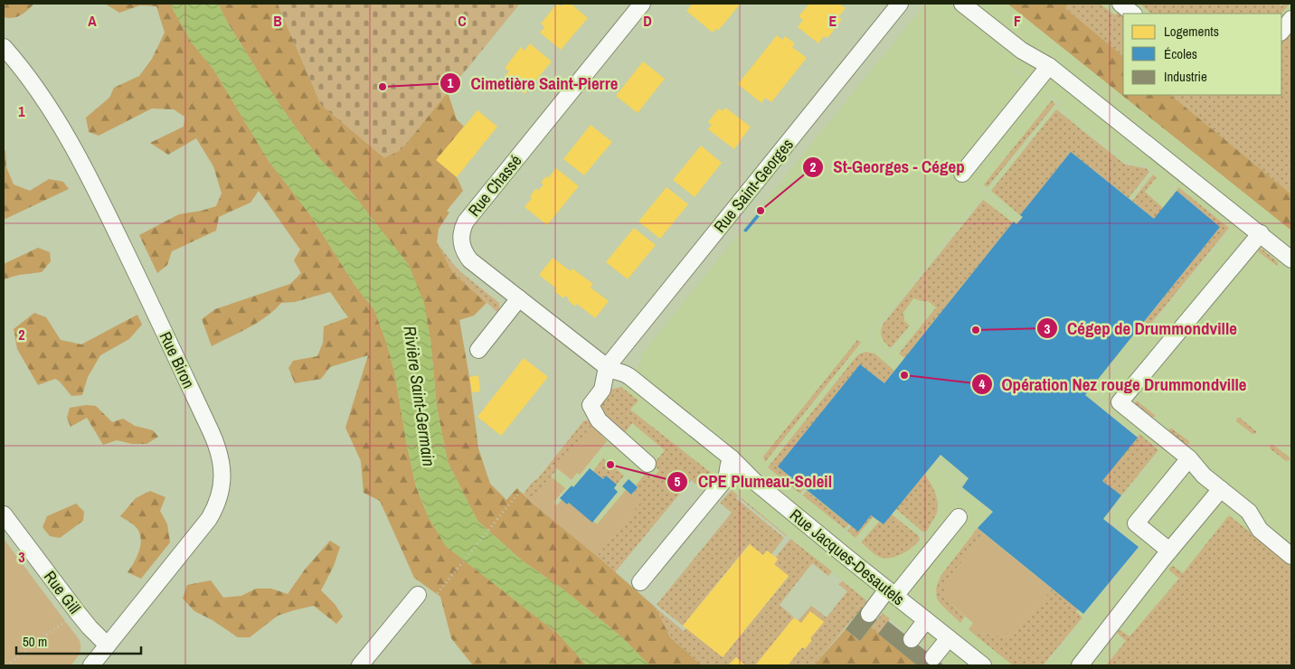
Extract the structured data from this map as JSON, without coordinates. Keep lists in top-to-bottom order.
{
  "streets": {
    "street": [
      "Rue Chassé",
      "Rue Saint-Georges",
      "Rue Biron",
      "Rue Jacques-Desautels",
      "Rue Gill"
    ]
  },
  "crossings": [
    ["Rue Chassé", "Rue Saint-Georges"],
    ["Rue Chassé", "Rue Jacques-Desautels"],
    ["Rue Saint-Georges", "Rue Jacques-Desautels"],
    ["Rue Biron", "Rue Gill"]
  ],
  "water": ["Rivière Saint-Germain"],
  "places": [
    "Cimetière Saint-Pierre",
    "St-Georges - Cégep",
    "Cégep de Drummondville",
    "Opération Nez rouge Drummondville",
    "CPE Plumeau-Soleil"
  ],
  "legend": ["Logements", "Écoles", "Industrie"],
  "scale_bar": "50 m",
  "grid": {
    "columns": [
      "A",
      "B",
      "C",
      "D",
      "E",
      "F"
    ],
    "rows": ["1", "2", "3"]
  }
}
